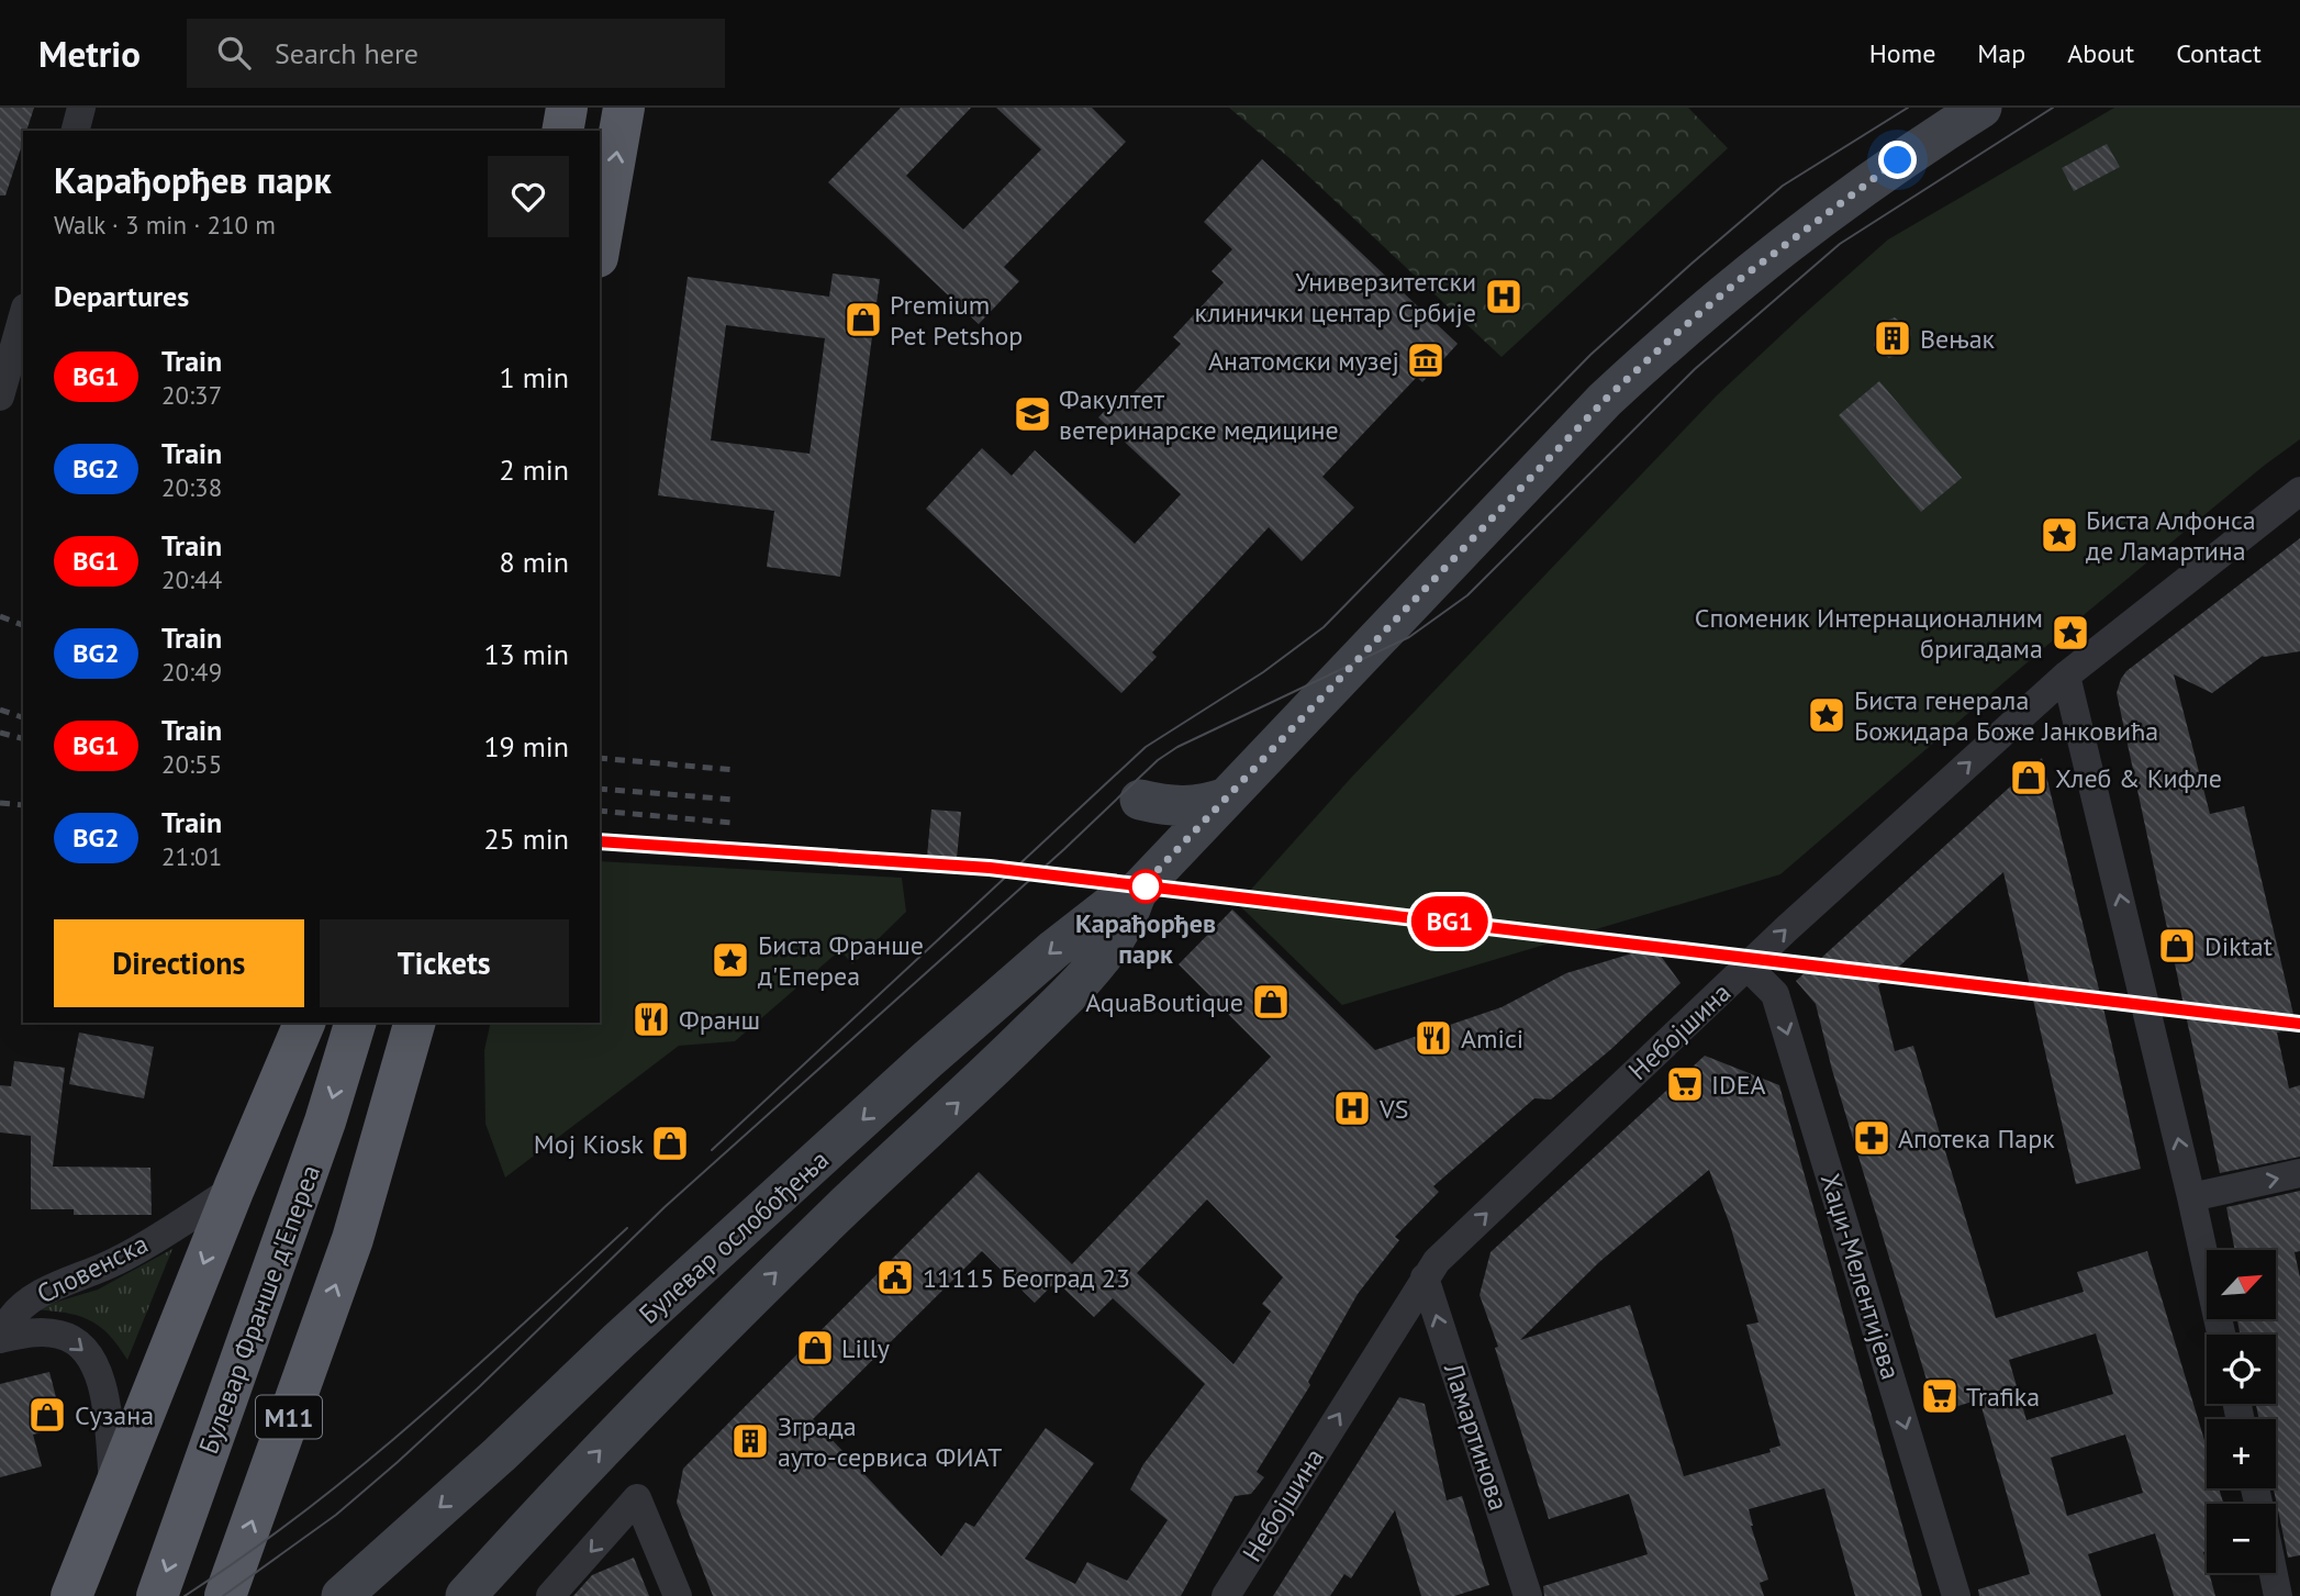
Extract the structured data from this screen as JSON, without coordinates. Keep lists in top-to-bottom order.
{
  "streets": {
    "highway": ["Булевар Франше д'Епереа", "M11"],
    "main road": ["Булевар ослобођења"],
    "street": [
      "Небојшина",
      "Словенска",
      "Хаџи-Мелентијева",
      "Ламартинова"
    ]
  },
  "crossings": [
    ["Небојшина", "Хаџи-Мелентијева"],
    ["Небојшина", "Ламартинова"]
  ],
  "one_way": [
    "Небојшина",
    "Словенска",
    "Хаџи-Мелентијева",
    "Ламартинова"
  ],
  "places": {
    "hospital": ["Универзитетски клинички центар Србије", "VS"],
    "shop": [
      "Premium Pet Petshop",
      "Хлеб & Кифле",
      "Diktat",
      "AquaBoutique",
      "Moj Kiosk",
      "Lilly",
      "Сузана"
    ],
    "building": ["Вењак", "Зграда ауто-сервиса ФИАТ"],
    "museum": ["Анатомски музеј"],
    "school or university": ["Факултет ветеринарске медицине"],
    "place": [
      "Биста Алфонса де Ламартина",
      "Споменик Интернационалним бригадама",
      "Биста генерала Божидара Боже Јанковића",
      "Биста Франше д'Епереа"
    ],
    "other": ["Карађорђев парк"],
    "restaurant": ["Франш", "Amici"],
    "supermarket": ["IDEA", "Trafika"],
    "pharmacy": ["Апотека Парк"],
    "public building": ["11115 Београд 23"]
  },
  "north": "top right",
  "page": {
    "header": "Metrio",
    "search": "Search here",
    "nav": [
      "Home",
      "Map",
      "About",
      "Contact"
    ],
    "on_map": "BG1",
    "heading": [
      ["Карађорђев парк", "Walk · 3 min · 210 m"],
      "Departures"
    ],
    "list": [
      {
        "mark": "BG1",
        "name": "Train",
        "note": "20:37",
        "value": "1 min"
      },
      {
        "mark": "BG2",
        "name": "Train",
        "note": "20:38",
        "value": "2 min"
      },
      {
        "mark": "BG1",
        "name": "Train",
        "note": "20:44",
        "value": "8 min"
      },
      {
        "mark": "BG2",
        "name": "Train",
        "note": "20:49",
        "value": "13 min"
      },
      {
        "mark": "BG1",
        "name": "Train",
        "note": "20:55",
        "value": "19 min"
      },
      {
        "mark": "BG2",
        "name": "Train",
        "note": "21:01",
        "value": "25 min"
      }
    ],
    "buttons": ["Directions", "Tickets"],
    "map_buttons": ["+", "−"]
  }
}
